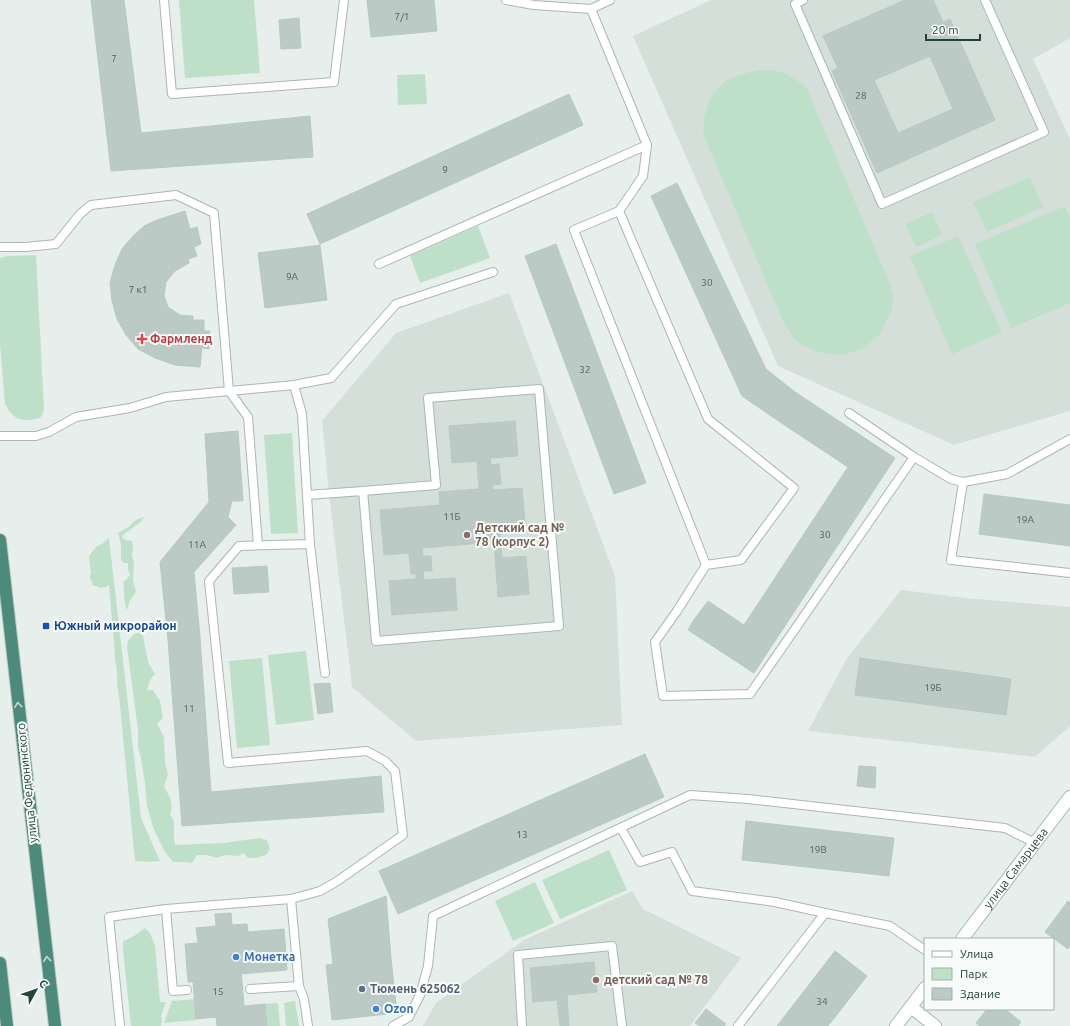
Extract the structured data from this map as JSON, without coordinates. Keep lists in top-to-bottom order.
{
  "streets": {
    "highway": ["улица Федюнинского"],
    "street": ["улица Самарцева"]
  },
  "one_way": ["улица Федюнинского"],
  "places": {
    "health": ["Фармленд"],
    "other": [
      "Детский сад № 78 (корпус 2)",
      "Монетка",
      "детский сад № 78",
      "Тюмень 625062",
      "Ozon"
    ],
    "transit": ["Южный микрорайон"]
  },
  "house_numbers": [
    "7/1",
    "7",
    "28",
    "9",
    "9А",
    "30",
    "7 к1",
    "32",
    "11Б",
    "19А",
    "30",
    "11А",
    "19Б",
    "11",
    "13",
    "19В",
    "15",
    "34"
  ],
  "legend": ["Улица", "Парк", "Здание"],
  "scale_bar": "20 m",
  "north": "top right"
}
